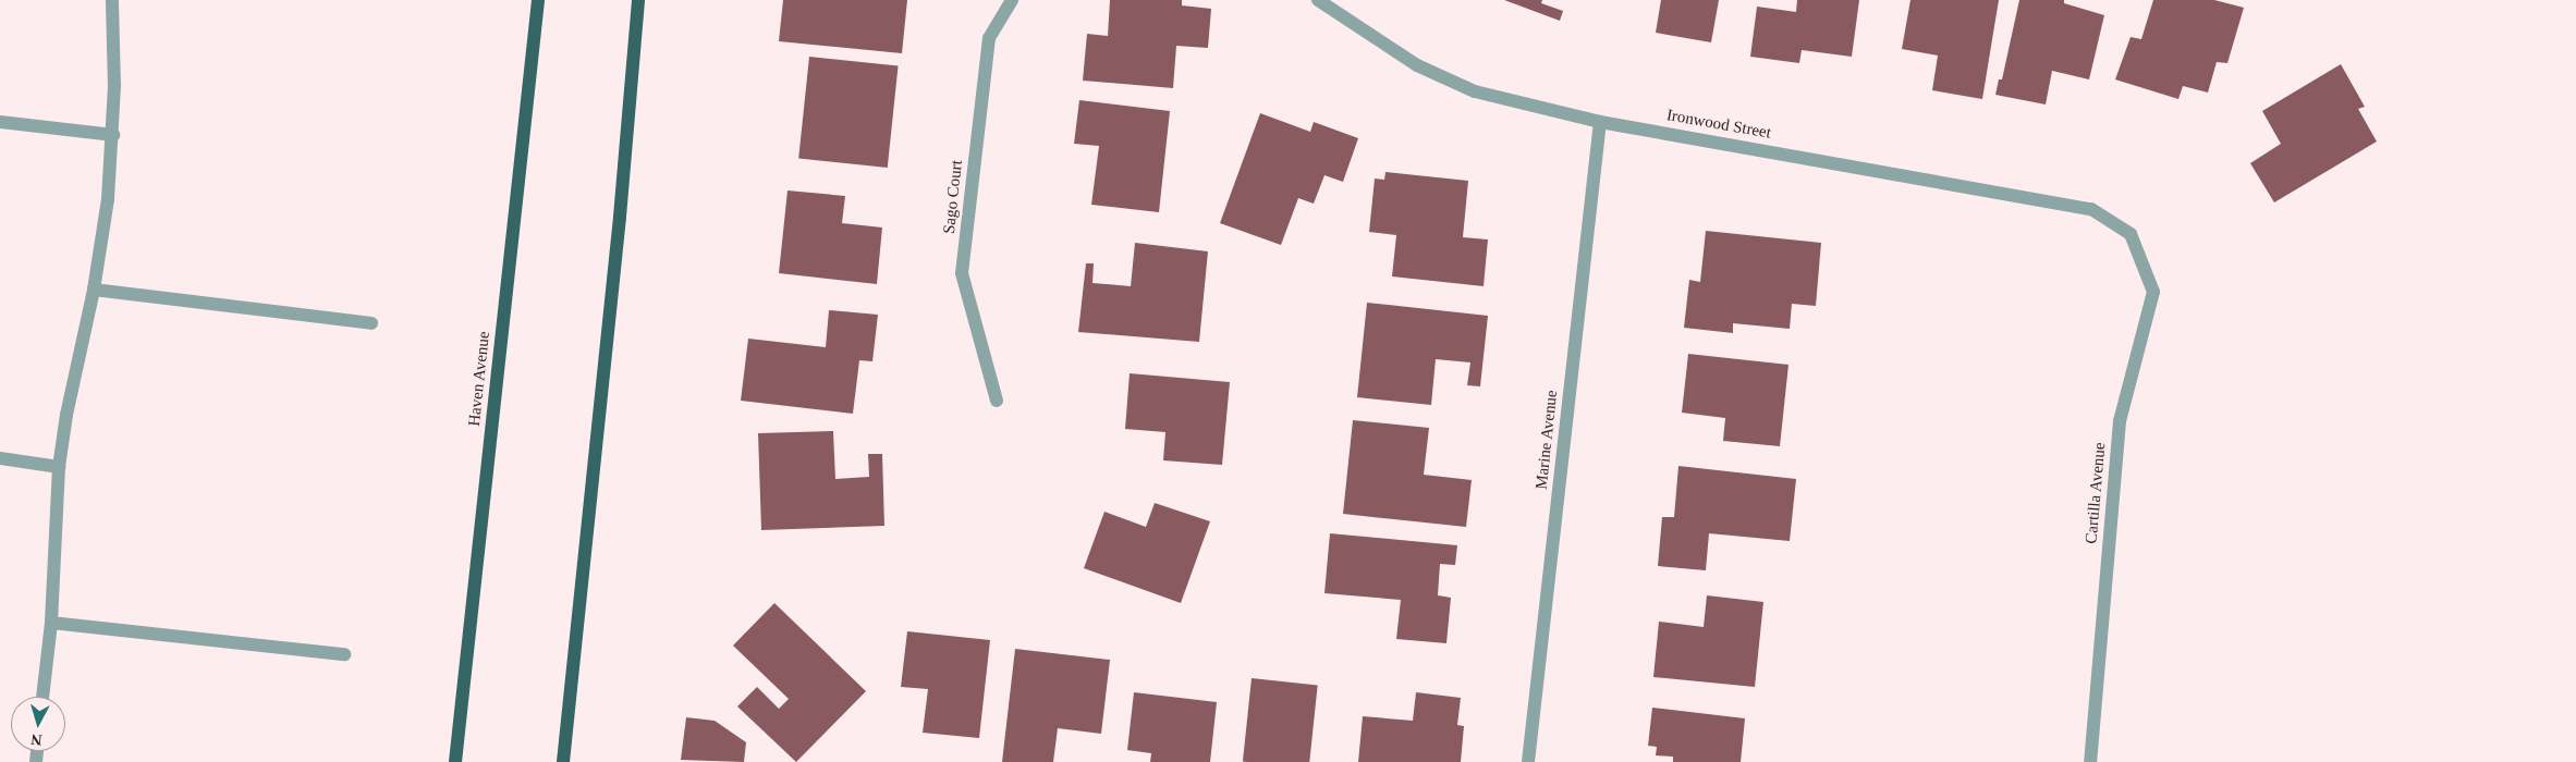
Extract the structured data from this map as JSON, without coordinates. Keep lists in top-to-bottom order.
{
  "streets": {
    "main road": ["Haven Avenue"],
    "street": [
      "Ironwood Street",
      "Sago Court",
      "Marine Avenue",
      "Cartilla Avenue"
    ]
  },
  "crossings": [
    ["Ironwood Street", "Marine Avenue"],
    ["Ironwood Street", "Cartilla Avenue"]
  ],
  "north": "bottom"
}
